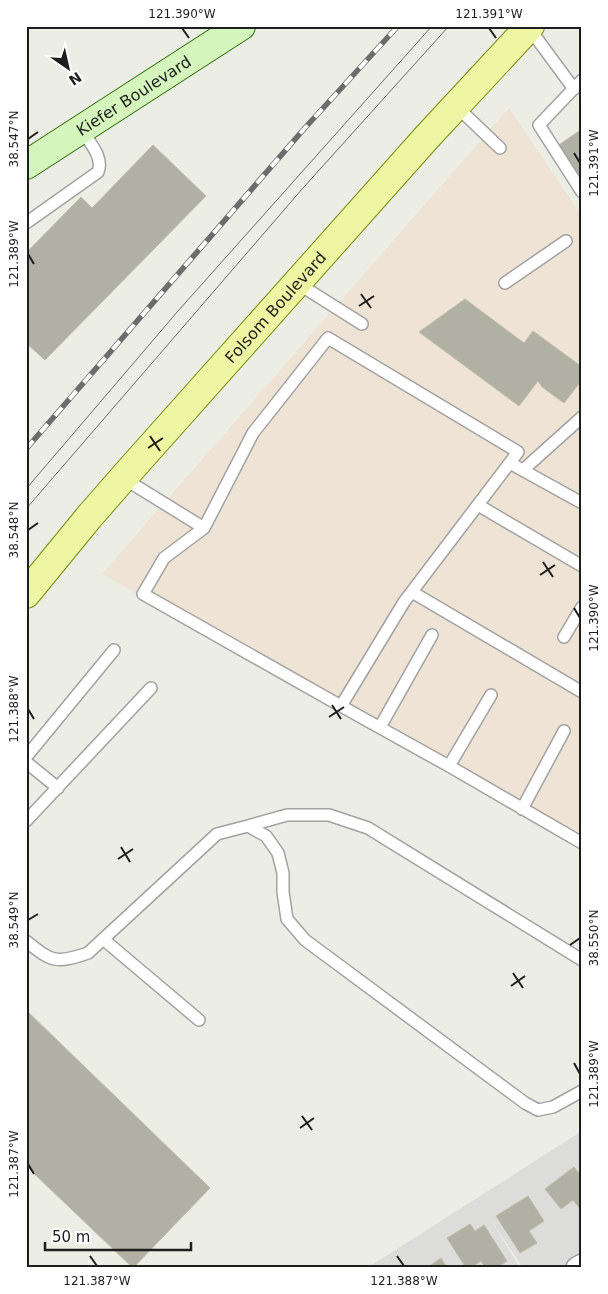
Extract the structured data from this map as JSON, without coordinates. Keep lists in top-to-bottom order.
{
  "streets": {
    "main road": ["Folsom Boulevard"],
    "street": ["Kiefer Boulevard"]
  },
  "scale_bar": "50 m",
  "north": "bottom right",
  "coordinates": [
    "121.390°W",
    "121.391°W",
    "38.547°N",
    "121.389°W",
    "38.548°N",
    "121.388°W",
    "38.549°N",
    "38.550°N",
    "121.387°W"
  ]
}
